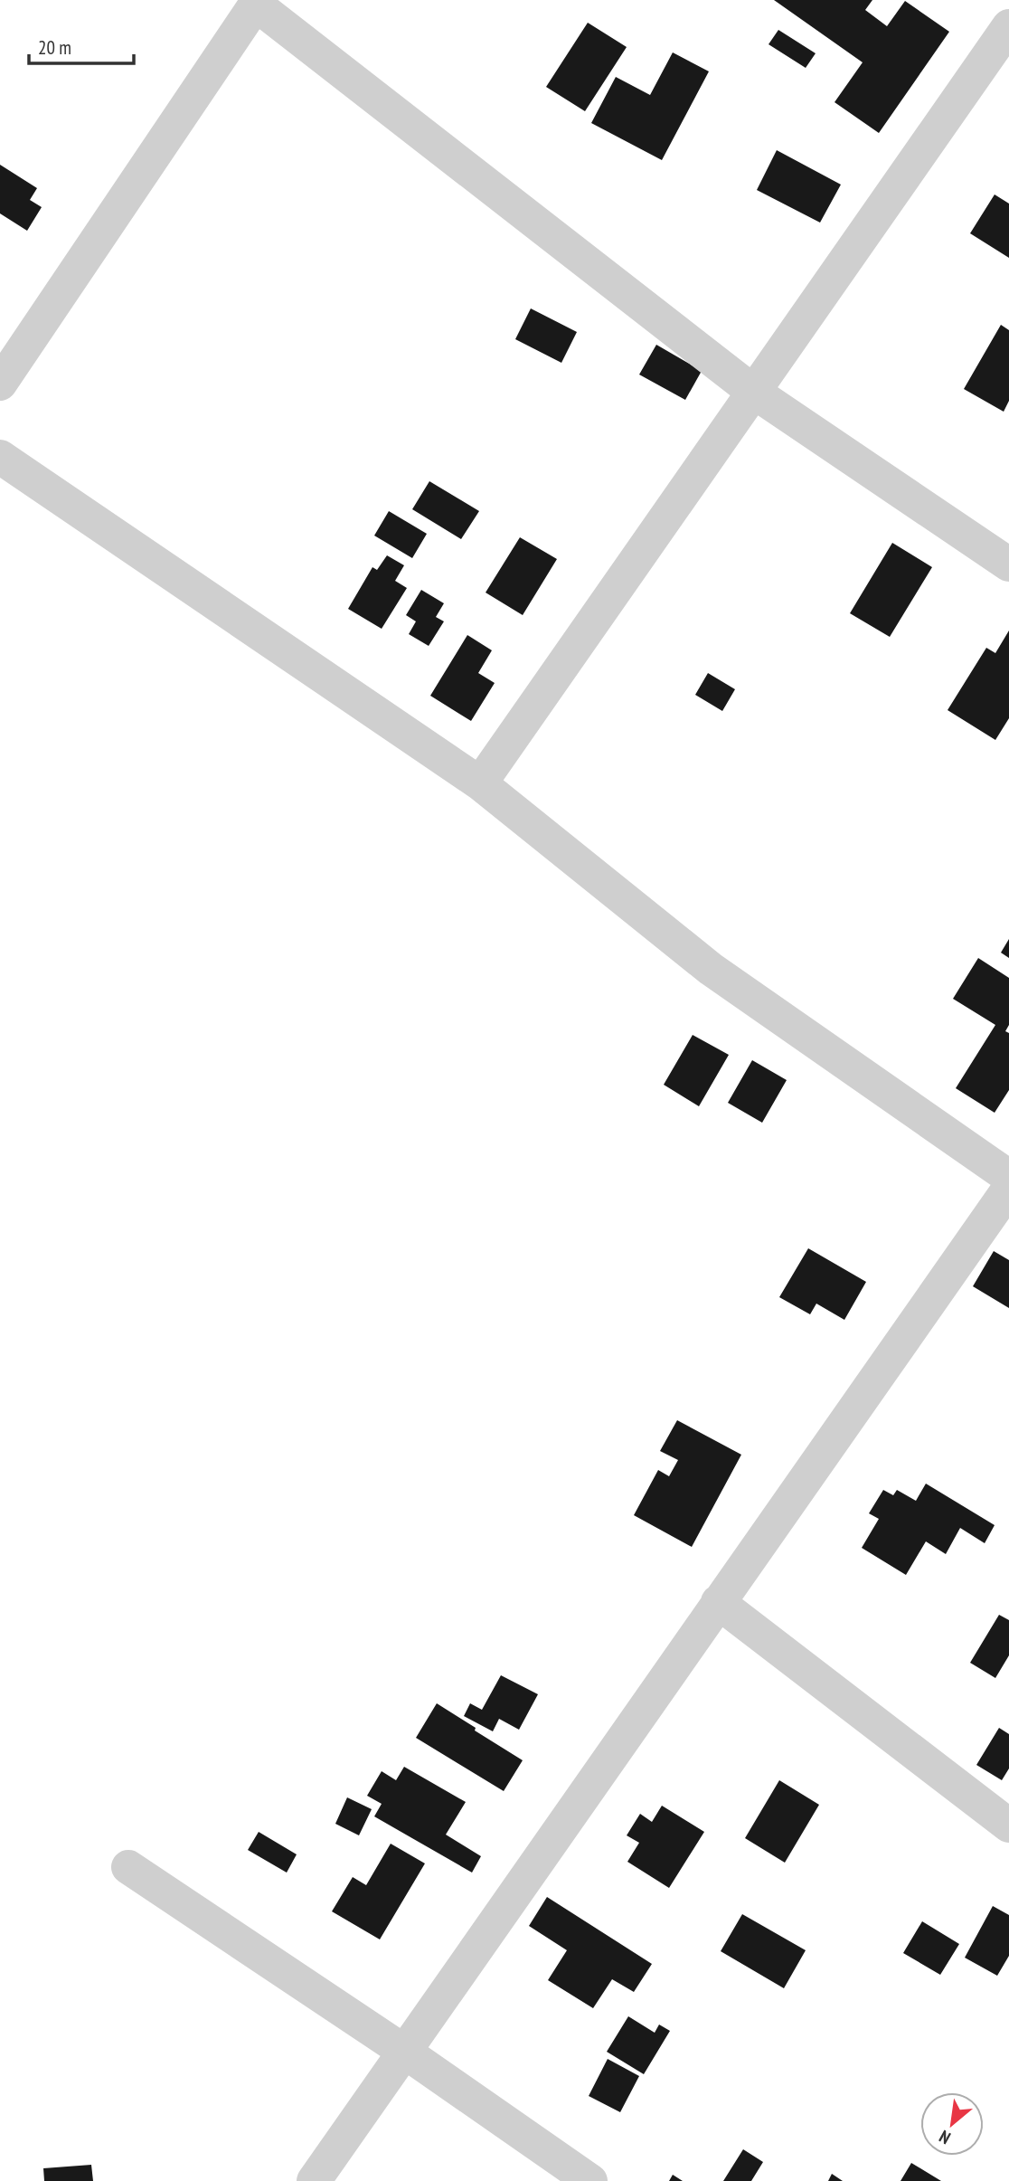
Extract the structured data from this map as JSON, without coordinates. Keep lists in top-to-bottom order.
{
  "scale_bar": "20 m",
  "north": "bottom left"
}
